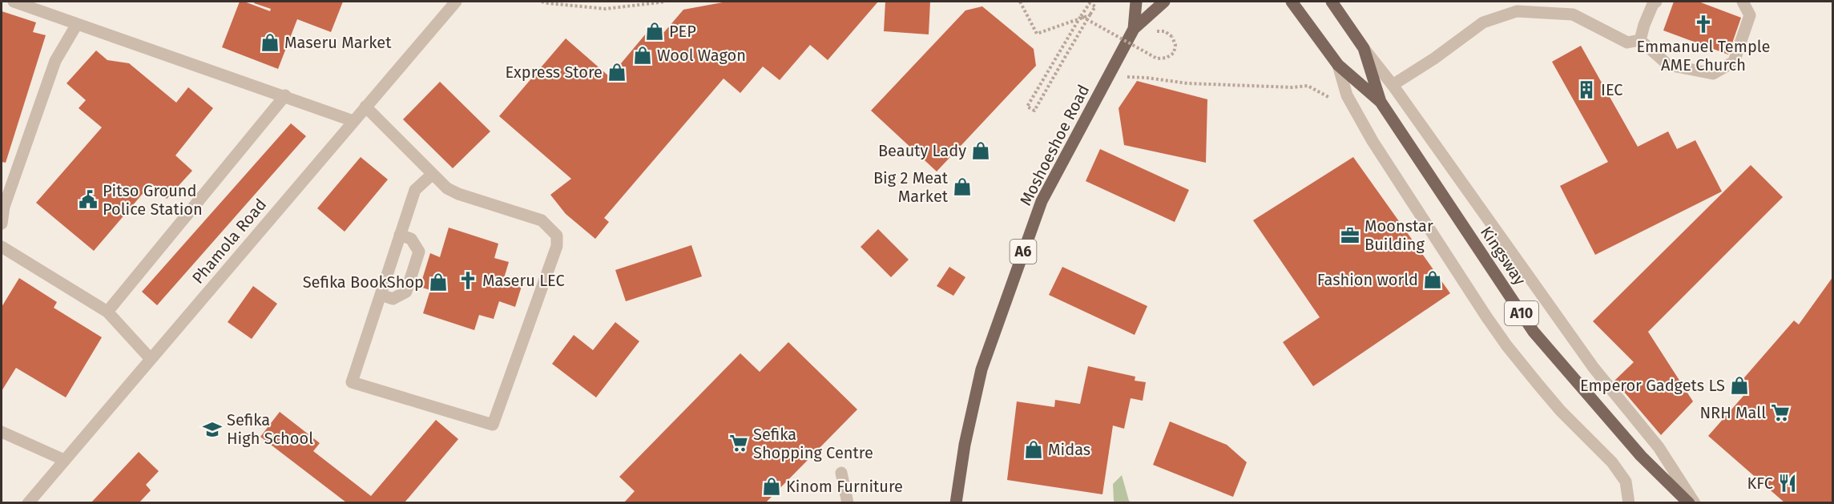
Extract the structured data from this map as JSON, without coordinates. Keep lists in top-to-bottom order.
{
  "streets": {
    "main road": [
      "Moshoeshoe Road",
      "A6",
      "Kingsway",
      "A10"
    ],
    "street": ["Phamola Road"]
  },
  "places": {
    "church": ["Emmanuel Temple AME Church", "Maseru LEC"],
    "shop": [
      "PEP",
      "Maseru Market",
      "Wool Wagon",
      "Express Store",
      "Beauty Lady",
      "Big 2 Meat Market",
      "Fashion world",
      "Sefika BookShop",
      "Emperor Gadgets LS",
      "Midas",
      "Kinom Furniture"
    ],
    "building": ["IEC"],
    "public building": ["Pitso Ground Police Station"],
    "office": ["Moonstar Building"],
    "supermarket": ["NRH Mall", "Sefika Shopping Centre"],
    "school or university": ["Sefika High School"],
    "restaurant": ["KFC"]
  }
}
